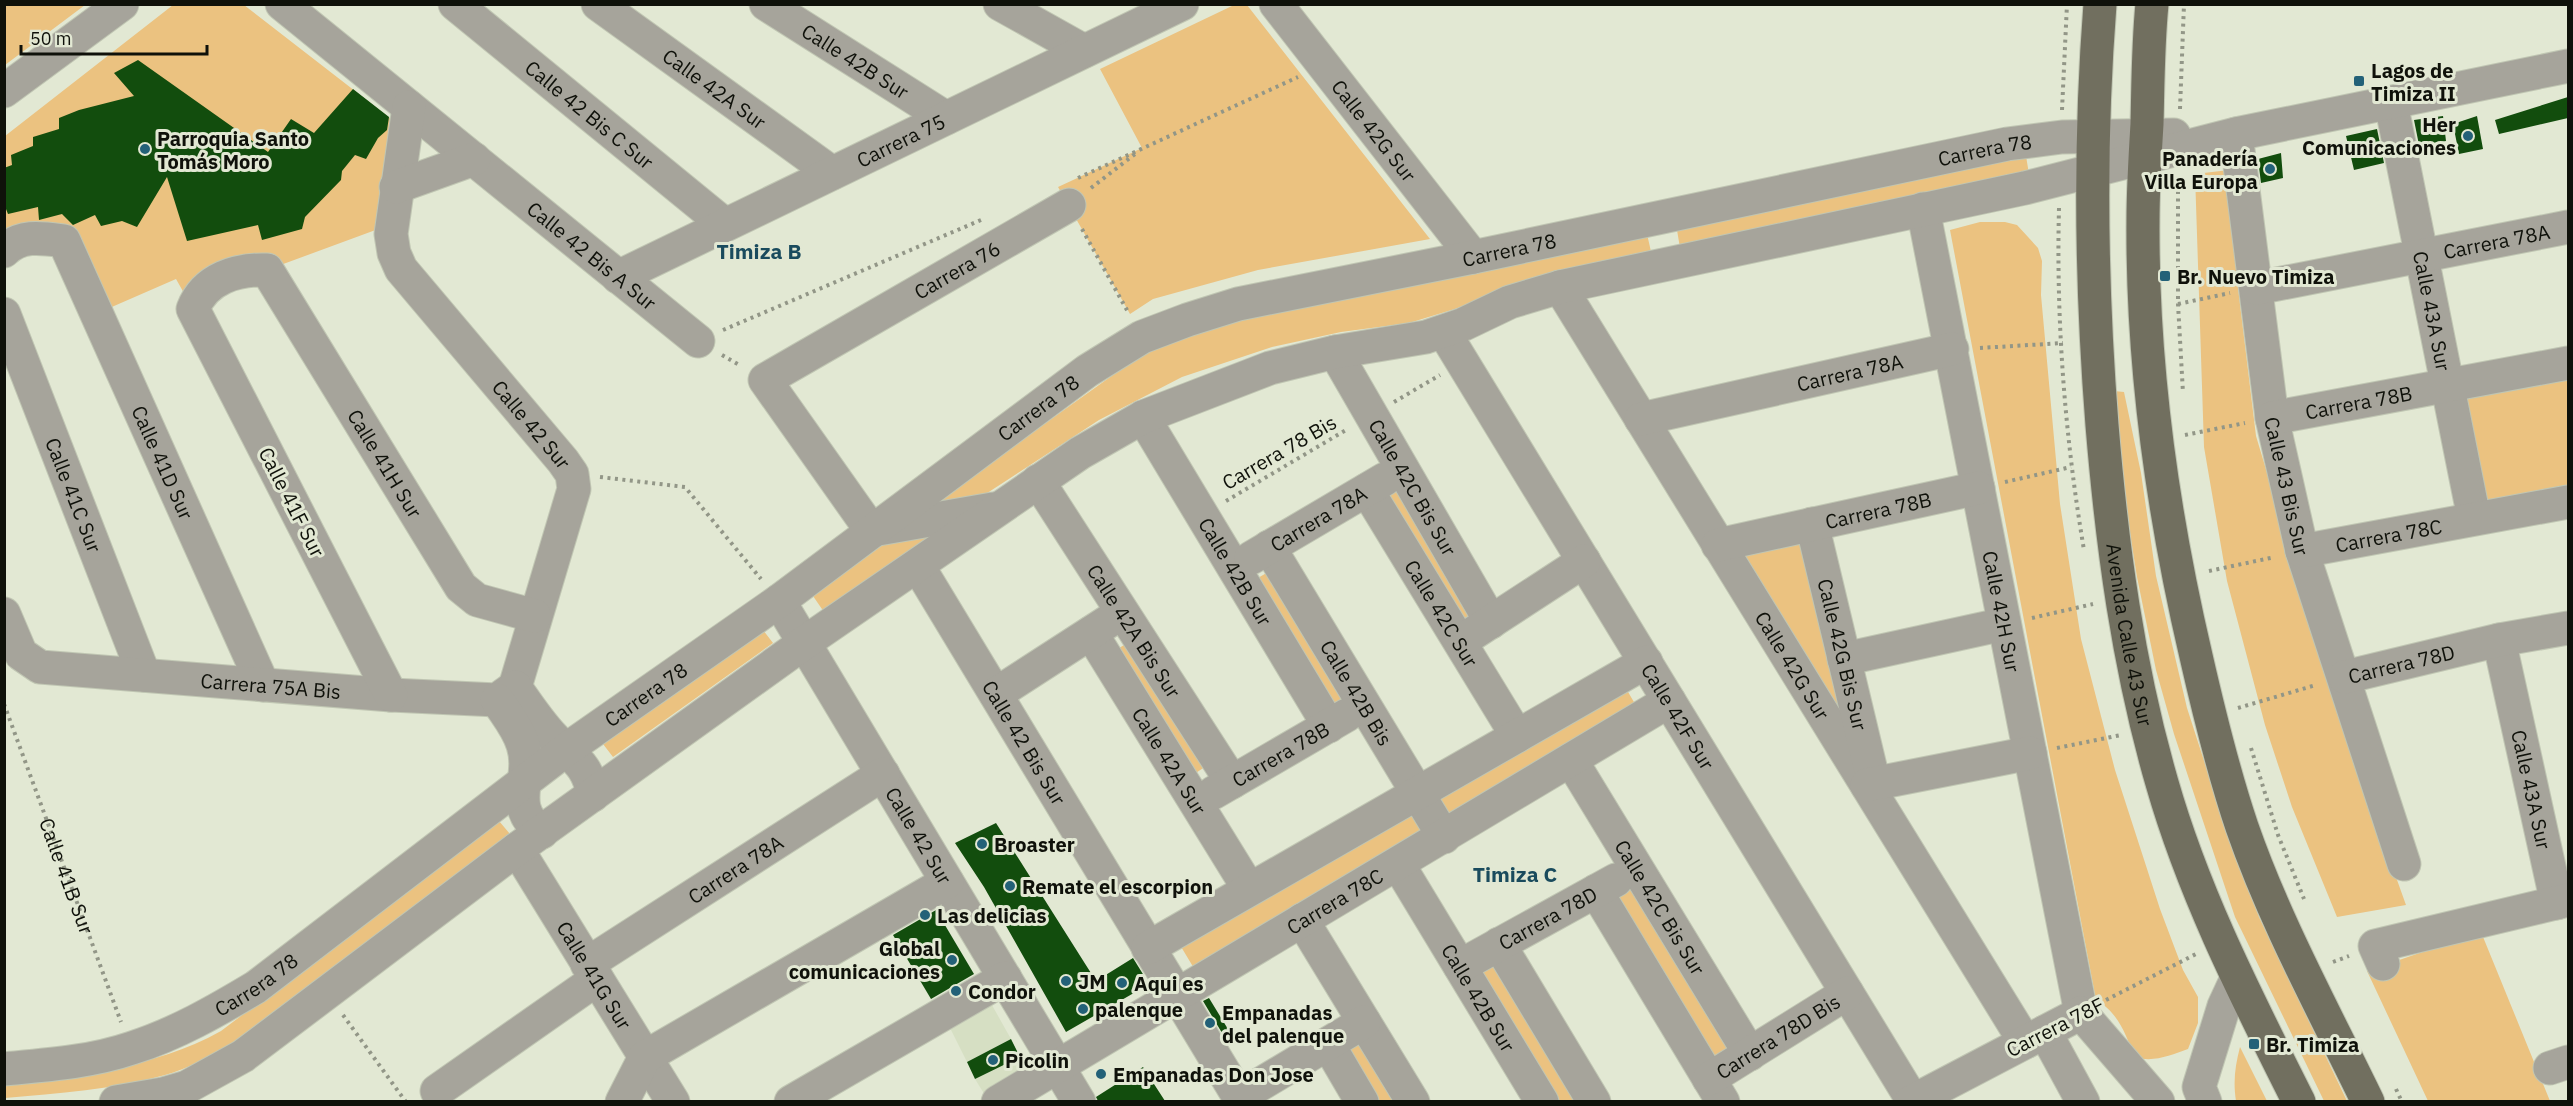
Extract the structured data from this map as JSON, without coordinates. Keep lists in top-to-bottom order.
{
  "streets": {
    "main road": ["Avenida Calle 43 Sur"],
    "street": [
      "Calle 42B Sur",
      "Calle 42A Sur",
      "Calle 42 Bis C Sur",
      "Calle 42G Sur",
      "Carrera 75",
      "Carrera 78",
      "Carrera 78A",
      "Calle 42 Bis A Sur",
      "Carrera 76",
      "Calle 43A Sur",
      "Carrera 78B",
      "Calle 42 Sur",
      "Calle 41D Sur",
      "Calle 41H Sur",
      "Calle 43 Bis Sur",
      "Calle 42C Bis Sur",
      "Calle 41C Sur",
      "Calle 41F Sur",
      "Carrera 78C",
      "Calle 42H Sur",
      "Calle 42C Sur",
      "Calle 42A Bis Sur",
      "Calle 42G Bis Sur",
      "Carrera 78D",
      "Carrera 75A Bis",
      "Calle 42B Bis",
      "Calle 42F Sur",
      "Calle 42 Bis Sur",
      "Calle 41G Sur",
      "Carrera 78F",
      "Carrera 78D Bis"
    ],
    "path": ["Carrera 78 Bis", "Calle 41B Sur"]
  },
  "crossings": [
    ["Calle 42B Sur", "Carrera 75"],
    ["Calle 42B Sur", "Carrera 78"],
    ["Calle 42B Sur", "Carrera 78A"],
    ["Calle 42B Sur", "Carrera 78B"],
    ["Calle 42B Sur", "Carrera 78 Bis"],
    ["Calle 42B Sur", "Carrera 78C"],
    ["Calle 42B Sur", "Carrera 78D"],
    ["Calle 42A Sur", "Carrera 75"],
    ["Calle 42A Sur", "Carrera 78B"],
    ["Calle 42 Bis C Sur", "Carrera 75"],
    ["Calle 42G Sur", "Carrera 78"],
    ["Calle 42G Sur", "Carrera 78A"],
    ["Calle 42G Sur", "Carrera 78B"],
    ["Calle 42G Sur", "Calle 42G Bis Sur"],
    ["Calle 42G Sur", "Carrera 78F"],
    ["Carrera 75", "Calle 42 Bis A Sur"],
    ["Carrera 78", "Calle 43A Sur"],
    ["Carrera 78", "Calle 42 Sur"],
    ["Carrera 78", "Calle 43 Bis Sur"],
    ["Carrera 78", "Calle 42C Bis Sur"],
    ["Carrera 78", "Calle 42H Sur"],
    ["Carrera 78", "Calle 42A Bis Sur"],
    ["Carrera 78", "Avenida Calle 43 Sur"],
    ["Carrera 78", "Calle 42F Sur"],
    ["Carrera 78", "Calle 42 Bis Sur"],
    ["Carrera 78", "Calle 41B Sur"],
    ["Carrera 78", "Calle 41G Sur"],
    ["Carrera 78A", "Calle 43A Sur"],
    ["Carrera 78A", "Calle 42 Sur"],
    ["Carrera 78A", "Calle 43 Bis Sur"],
    ["Carrera 78A", "Calle 42C Bis Sur"],
    ["Carrera 78A", "Calle 42H Sur"],
    ["Carrera 78A", "Calle 42C Sur"],
    ["Carrera 78A", "Calle 42B Bis"],
    ["Carrera 78A", "Calle 41G Sur"],
    ["Calle 42 Bis A Sur", "Calle 42 Sur"],
    ["Calle 43A Sur", "Carrera 78B"],
    ["Calle 43A Sur", "Carrera 78C"],
    ["Calle 43A Sur", "Carrera 78D"],
    ["Carrera 78B", "Calle 43 Bis Sur"],
    ["Carrera 78B", "Calle 42H Sur"],
    ["Carrera 78B", "Calle 42A Bis Sur"],
    ["Carrera 78B", "Calle 42G Bis Sur"],
    ["Carrera 78B", "Calle 42B Bis"],
    ["Calle 42 Sur", "Calle 41H Sur"],
    ["Calle 42 Sur", "Carrera 78C"],
    ["Calle 42 Sur", "Carrera 75A Bis"],
    ["Carrera 78 Bis", "Calle 42C Bis Sur"],
    ["Carrera 78 Bis", "Calle 42F Sur"],
    ["Calle 41D Sur", "Carrera 75A Bis"],
    ["Calle 41H Sur", "Calle 41F Sur"],
    ["Calle 43 Bis Sur", "Carrera 78C"],
    ["Calle 43 Bis Sur", "Carrera 78D"],
    ["Calle 42C Bis Sur", "Carrera 78C"],
    ["Calle 42C Bis Sur", "Carrera 78D"],
    ["Calle 42C Bis Sur", "Carrera 78D Bis"],
    ["Calle 41C Sur", "Carrera 75A Bis"],
    ["Calle 41F Sur", "Carrera 75A Bis"],
    ["Carrera 78C", "Calle 42B Bis"],
    ["Carrera 78C", "Calle 42F Sur"],
    ["Carrera 78C", "Calle 42 Bis Sur"],
    ["Calle 42H Sur", "Carrera 78F"],
    ["Calle 42F Sur", "Carrera 78F"],
    ["Calle 42F Sur", "Carrera 78D Bis"]
  ],
  "districts": ["Timiza B", "Timiza C"],
  "places": {
    "transit": ["Lagos de Timiza II", "Br. Nuevo Timiza", "Br. Timiza"],
    "other": [
      "Her Comunicaciones",
      "Parroquia Santo Tomás Moro",
      "Panadería Villa Europa",
      "Broaster",
      "Remate el escorpion",
      "Las delicias",
      "Global comunicaciones",
      "JM",
      "Aqui es",
      "Condor",
      "palenque",
      "Empanadas del palenque",
      "Picolin",
      "Empanadas Don Jose"
    ]
  },
  "scale_bar": "50 m"
}
